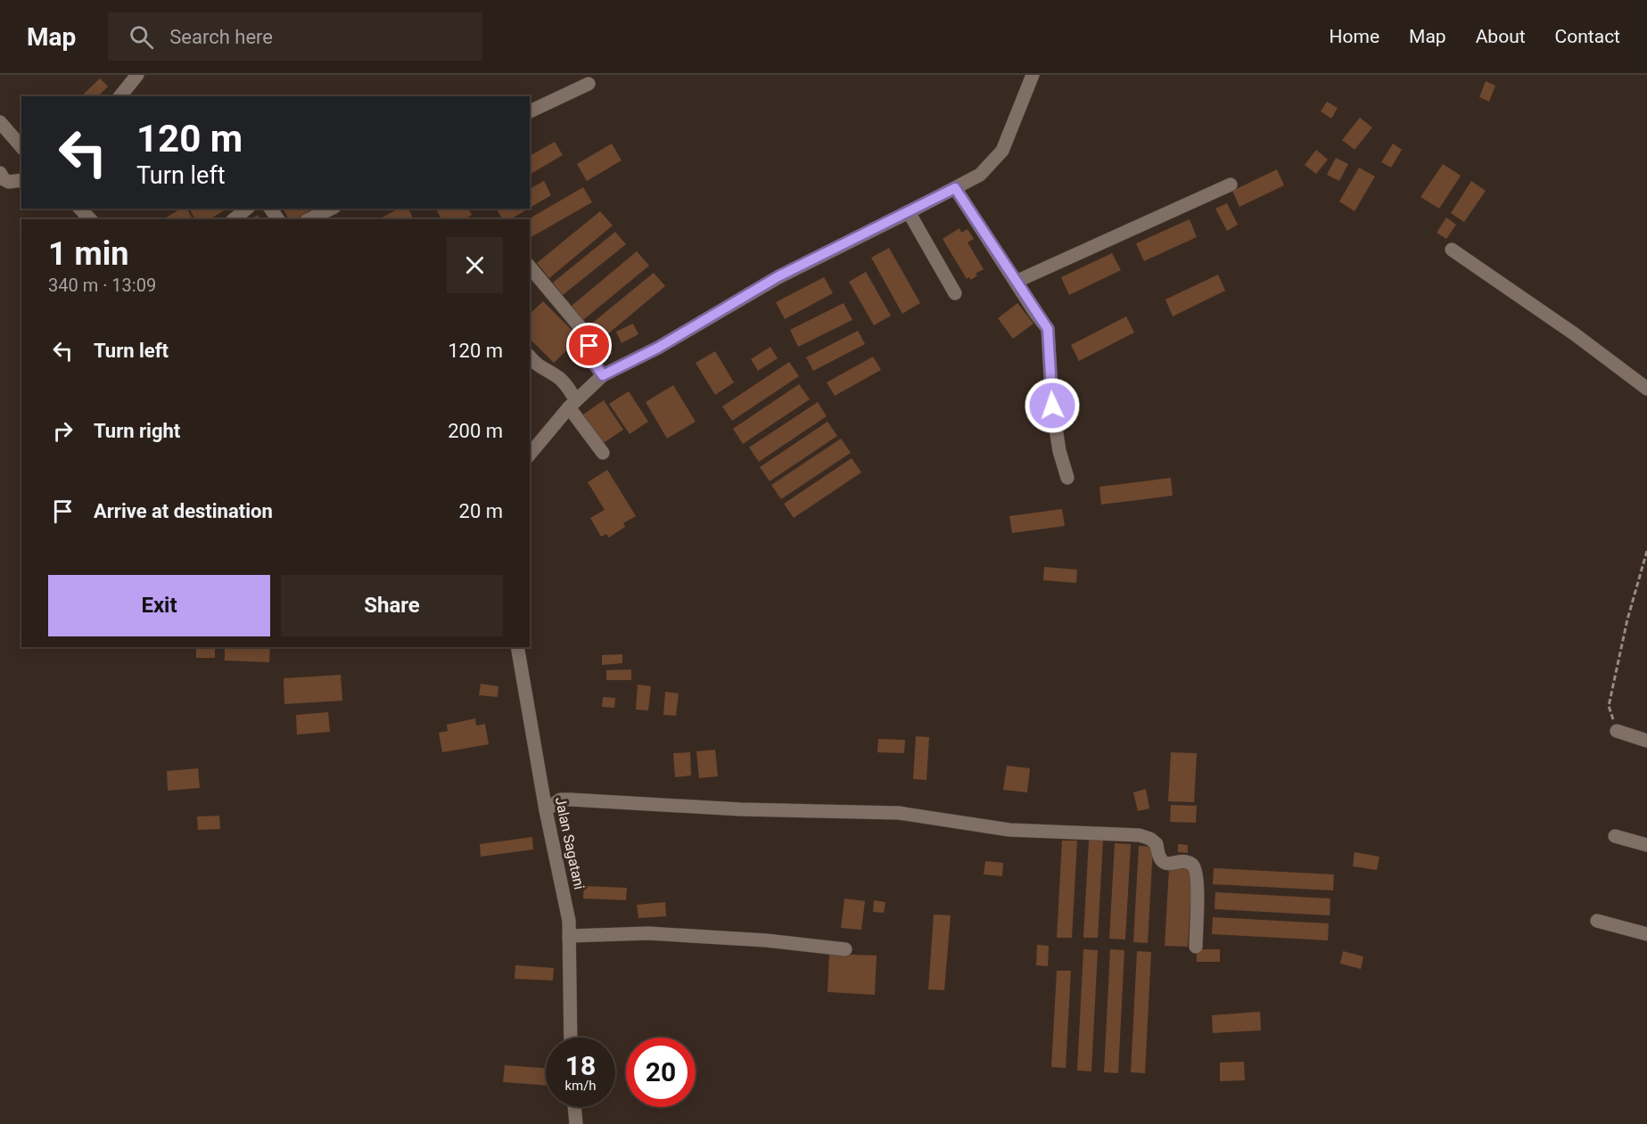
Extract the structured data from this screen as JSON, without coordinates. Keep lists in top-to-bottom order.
{
  "streets": {
    "street": ["Jalan Sagatani"]
  },
  "page": {
    "header": "Map",
    "search": "Search here",
    "nav": [
      "Home",
      "Map",
      "About",
      "Contact"
    ],
    "turn": ["120 m", "Turn left"],
    "heading": ["1 min", "340 m · 13:09"],
    "list": [
      {
        "name": "Turn left",
        "value": "120 m"
      },
      {
        "name": "Turn right",
        "value": "200 m"
      },
      {
        "name": "Arrive at destination",
        "value": "20 m"
      }
    ],
    "buttons": ["Exit", "Share"],
    "speed": "18 km/h",
    "limit": "20"
  }
}
